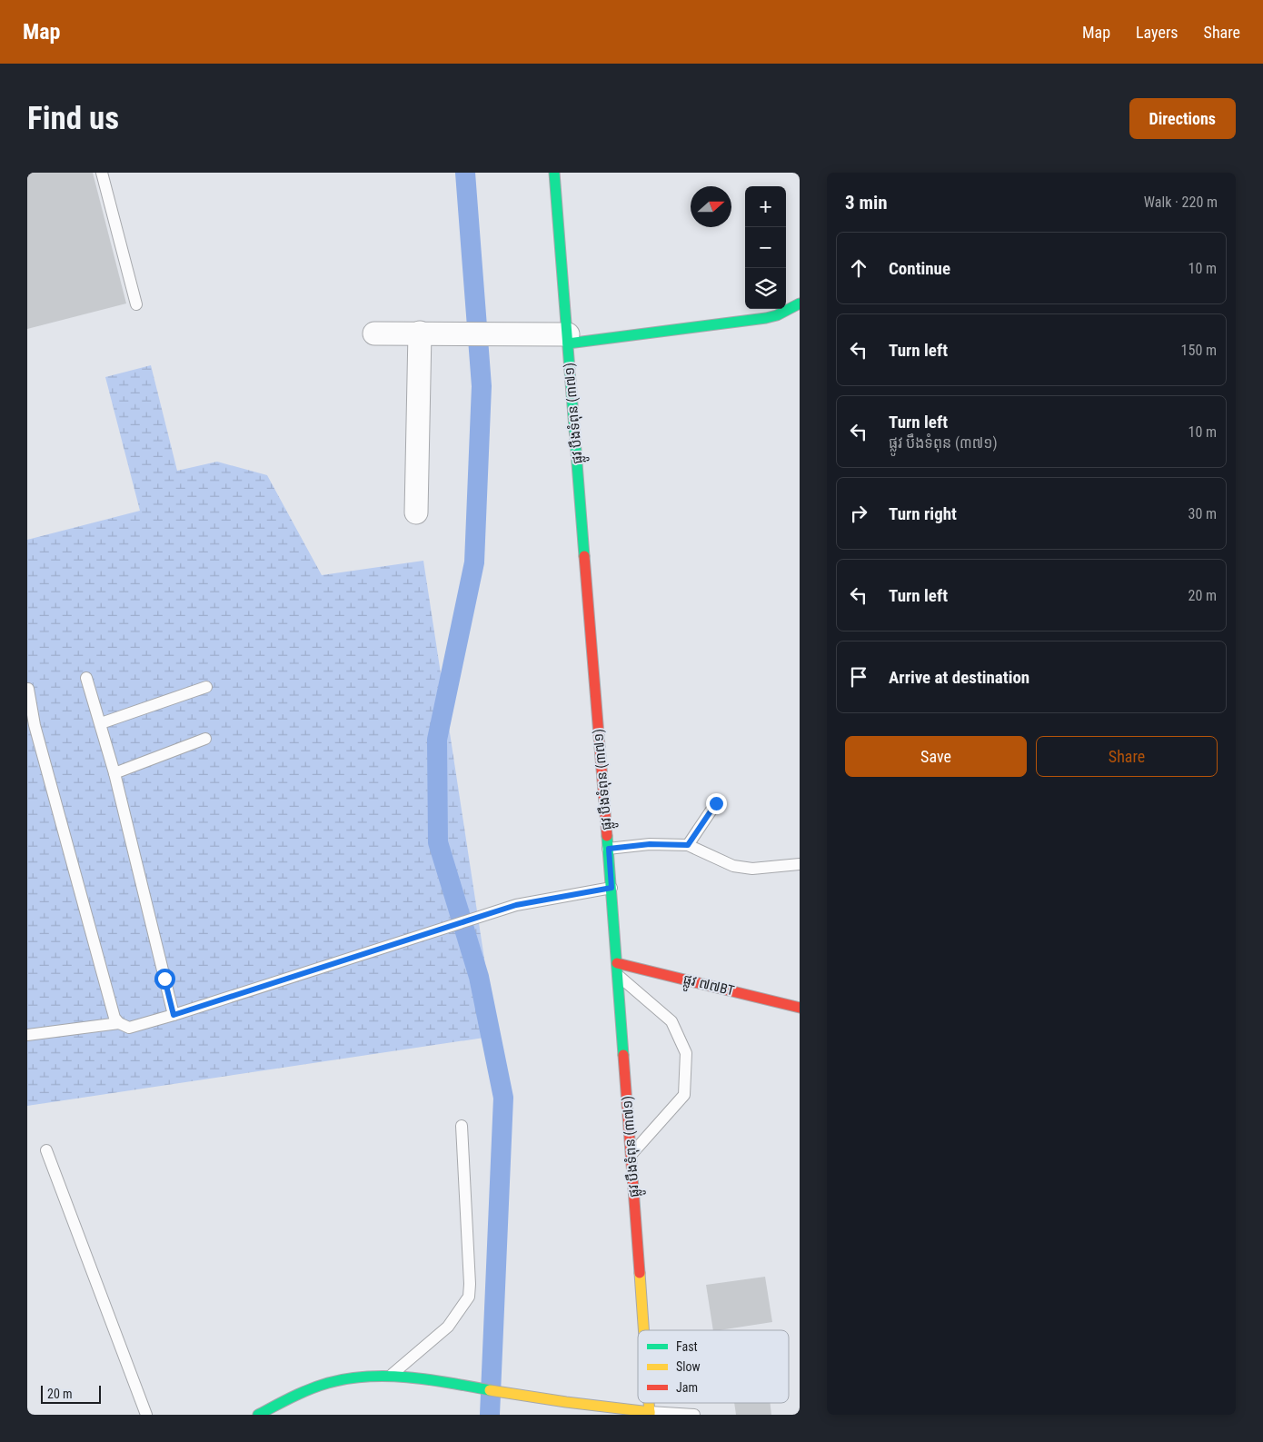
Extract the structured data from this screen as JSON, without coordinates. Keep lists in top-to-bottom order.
{
  "streets": {
    "main road": ["ផ្លូវ បឹងទំពុន (៣៧១)", "ផ្លូវ ៧៧BT"]
  },
  "crossings": [
    ["ផ្លូវ បឹងទំពុន (៣៧១)", "ផ្លូវ ៧៧BT"]
  ],
  "legend": ["Fast", "Slow", "Jam"],
  "scale_bar": "20 m",
  "north": "right",
  "page": {
    "header": "Map",
    "nav": ["Map", "Layers", "Share"],
    "buttons": [
      "Directions",
      ["Save", "Share"]
    ],
    "title": "Find us",
    "heading": ["3 min", "Walk · 220 m"],
    "map_buttons": ["+", "−"],
    "list": [
      ["Continue", "10 m"],
      ["Turn left", "150 m"],
      ["Turn left", "ផ្លូវ បឹងទំពុន (៣៧១)", "10 m"],
      ["Turn right", "30 m"],
      ["Turn left", "20 m"],
      "Arrive at destination"
    ],
    "scale": "20 m"
  }
}
